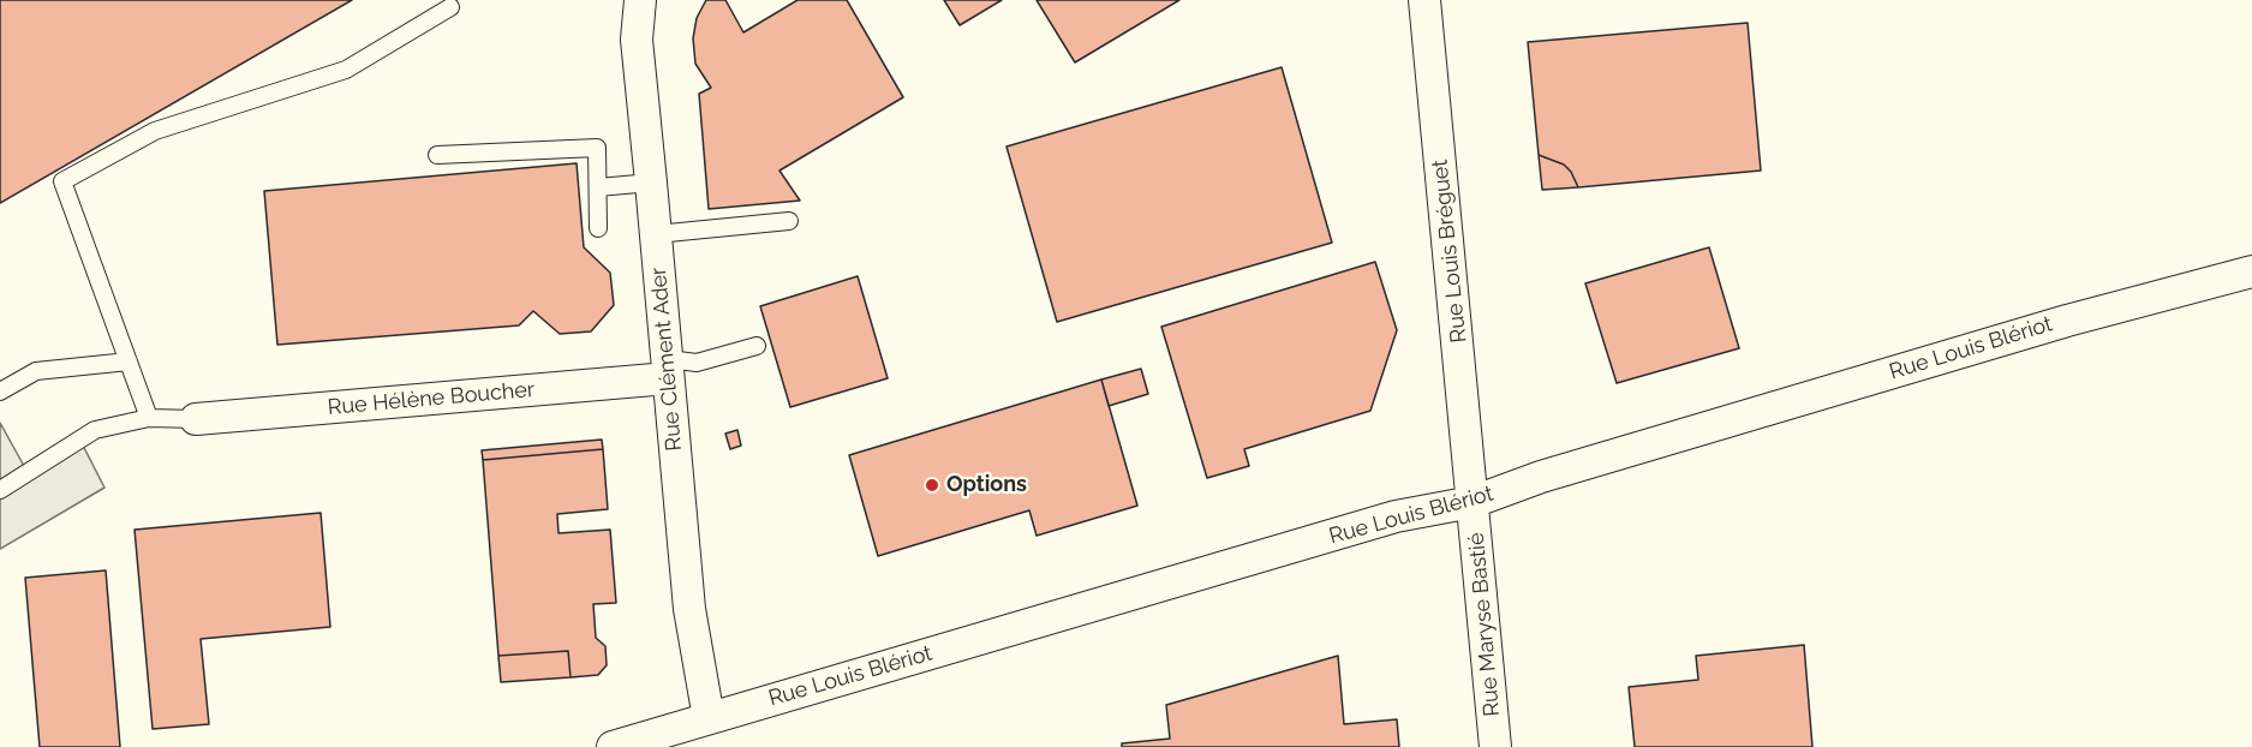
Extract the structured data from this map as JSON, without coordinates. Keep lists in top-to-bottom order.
{
  "streets": {
    "street": [
      "Rue Louis Bréguet",
      "Rue Louis Blériot",
      "Rue Clément Ader",
      "Rue Hélène Boucher",
      "Rue Maryse Bastié"
    ]
  },
  "crossings": [
    ["Rue Louis Bréguet", "Rue Louis Blériot"],
    ["Rue Louis Bréguet", "Rue Maryse Bastié"],
    ["Rue Louis Blériot", "Rue Clément Ader"],
    ["Rue Louis Blériot", "Rue Maryse Bastié"],
    ["Rue Clément Ader", "Rue Hélène Boucher"]
  ],
  "places": ["Options"]
}
